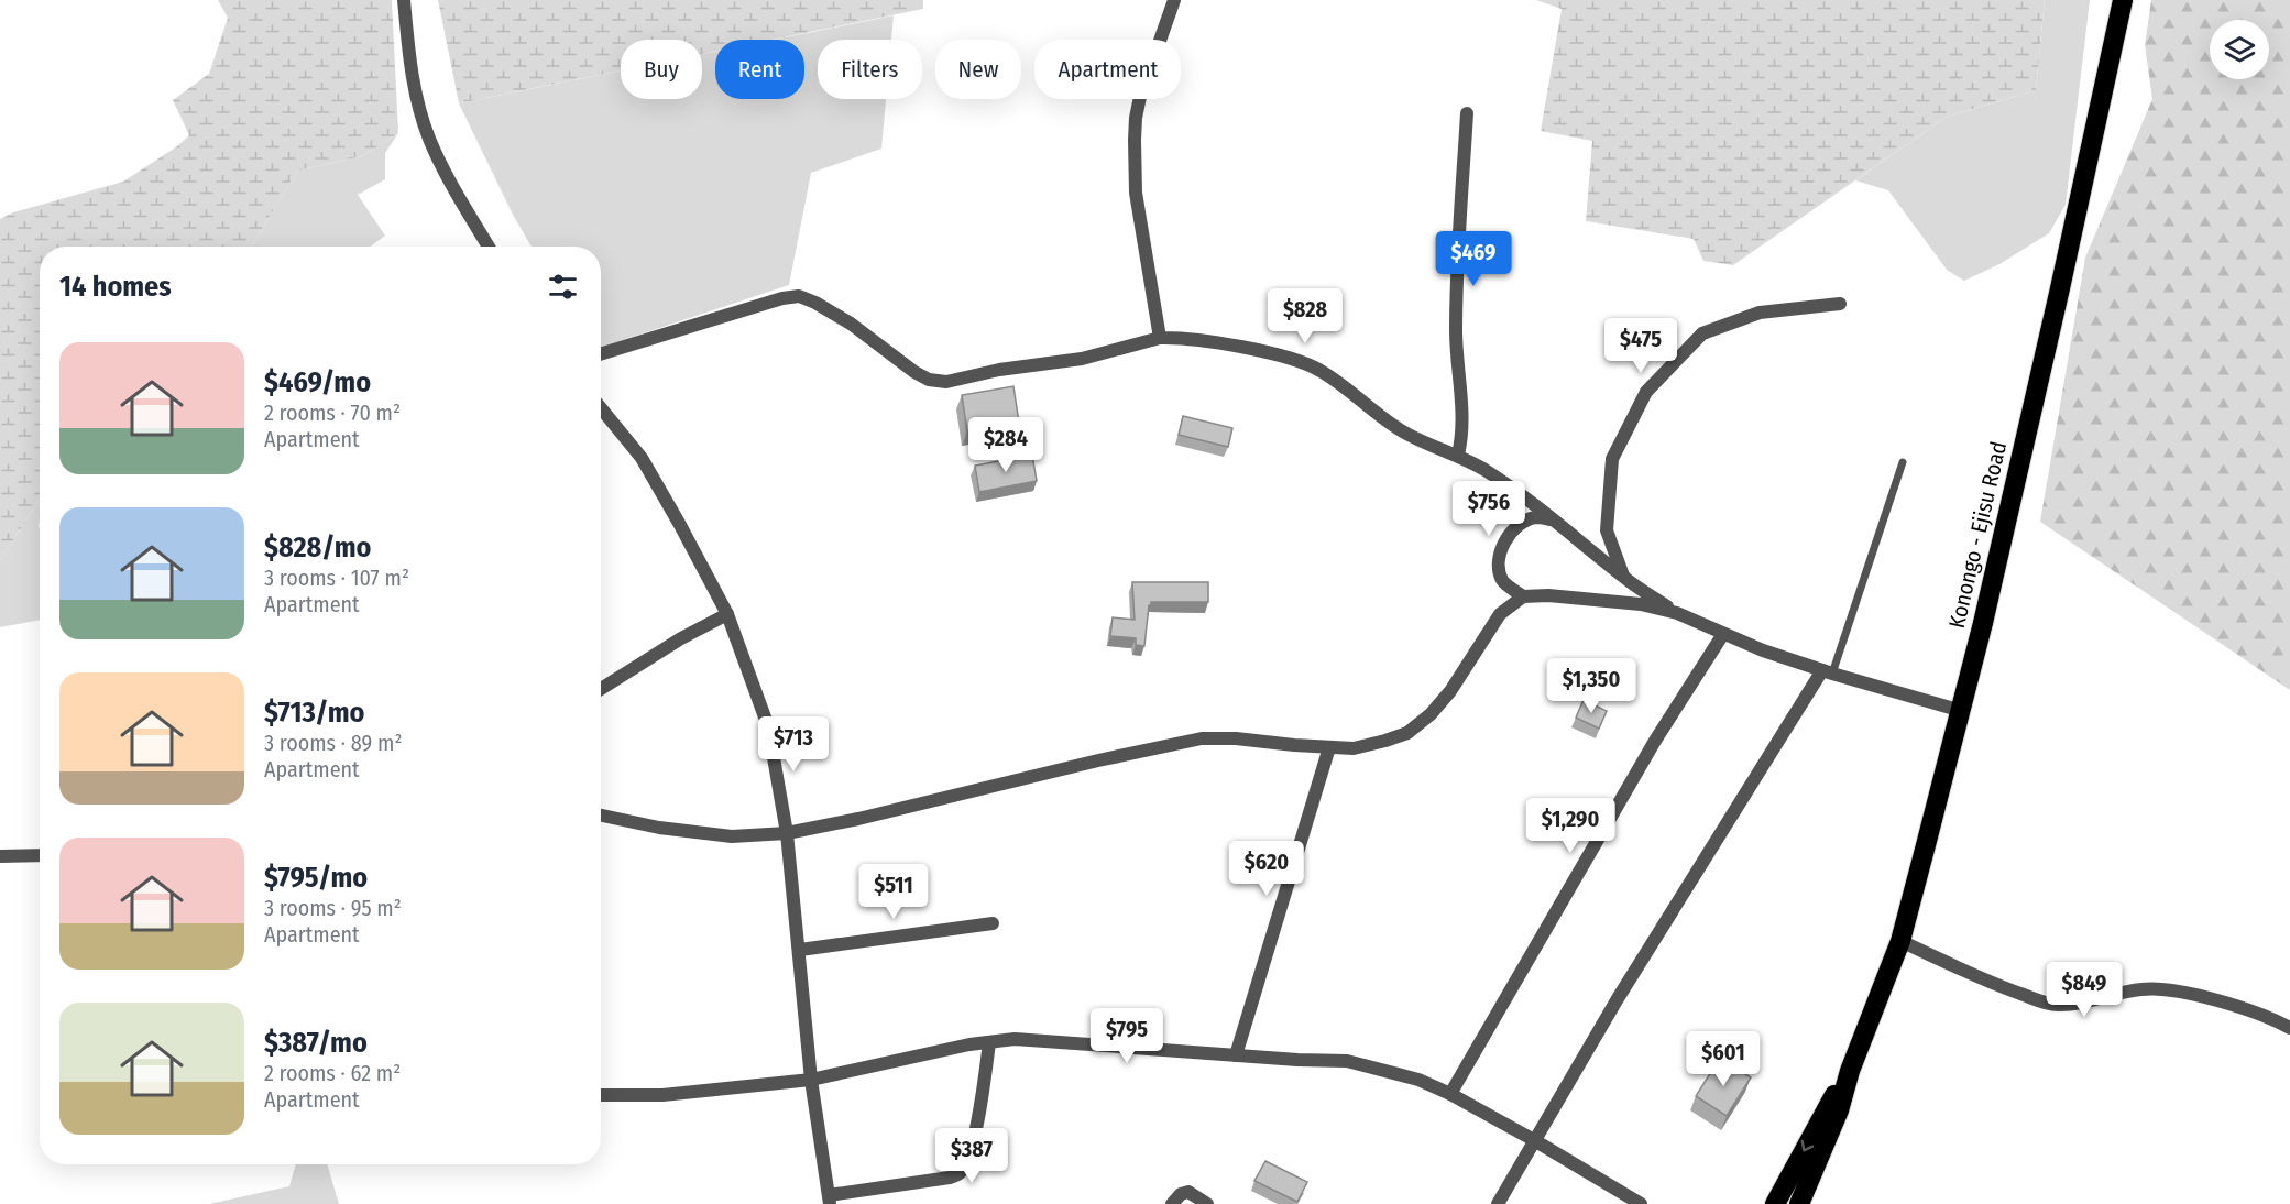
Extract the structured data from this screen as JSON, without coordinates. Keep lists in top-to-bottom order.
{
  "streets": {
    "highway": ["Konongo - Ejisu Road"]
  },
  "page": {
    "chip": [
      "Buy",
      "Rent",
      "Filters",
      "New",
      "Apartment"
    ],
    "price": [
      "$469",
      "$828",
      "$475",
      "$284",
      "$756",
      "$1,350",
      "$713",
      "$1,290",
      "$620",
      "$511",
      "$849",
      "$795",
      "$601",
      "$387"
    ],
    "heading": "14 homes",
    "list": [
      {
        "name": "$469/mo",
        "note": "2 rooms · 70 m² · Apartment"
      },
      {
        "name": "$828/mo",
        "note": "3 rooms · 107 m² · Apartment"
      },
      {
        "name": "$713/mo",
        "note": "3 rooms · 89 m² · Apartment"
      },
      {
        "name": "$795/mo",
        "note": "3 rooms · 95 m² · Apartment"
      },
      {
        "name": "$387/mo",
        "note": "2 rooms · 62 m² · Apartment"
      }
    ]
  }
}
